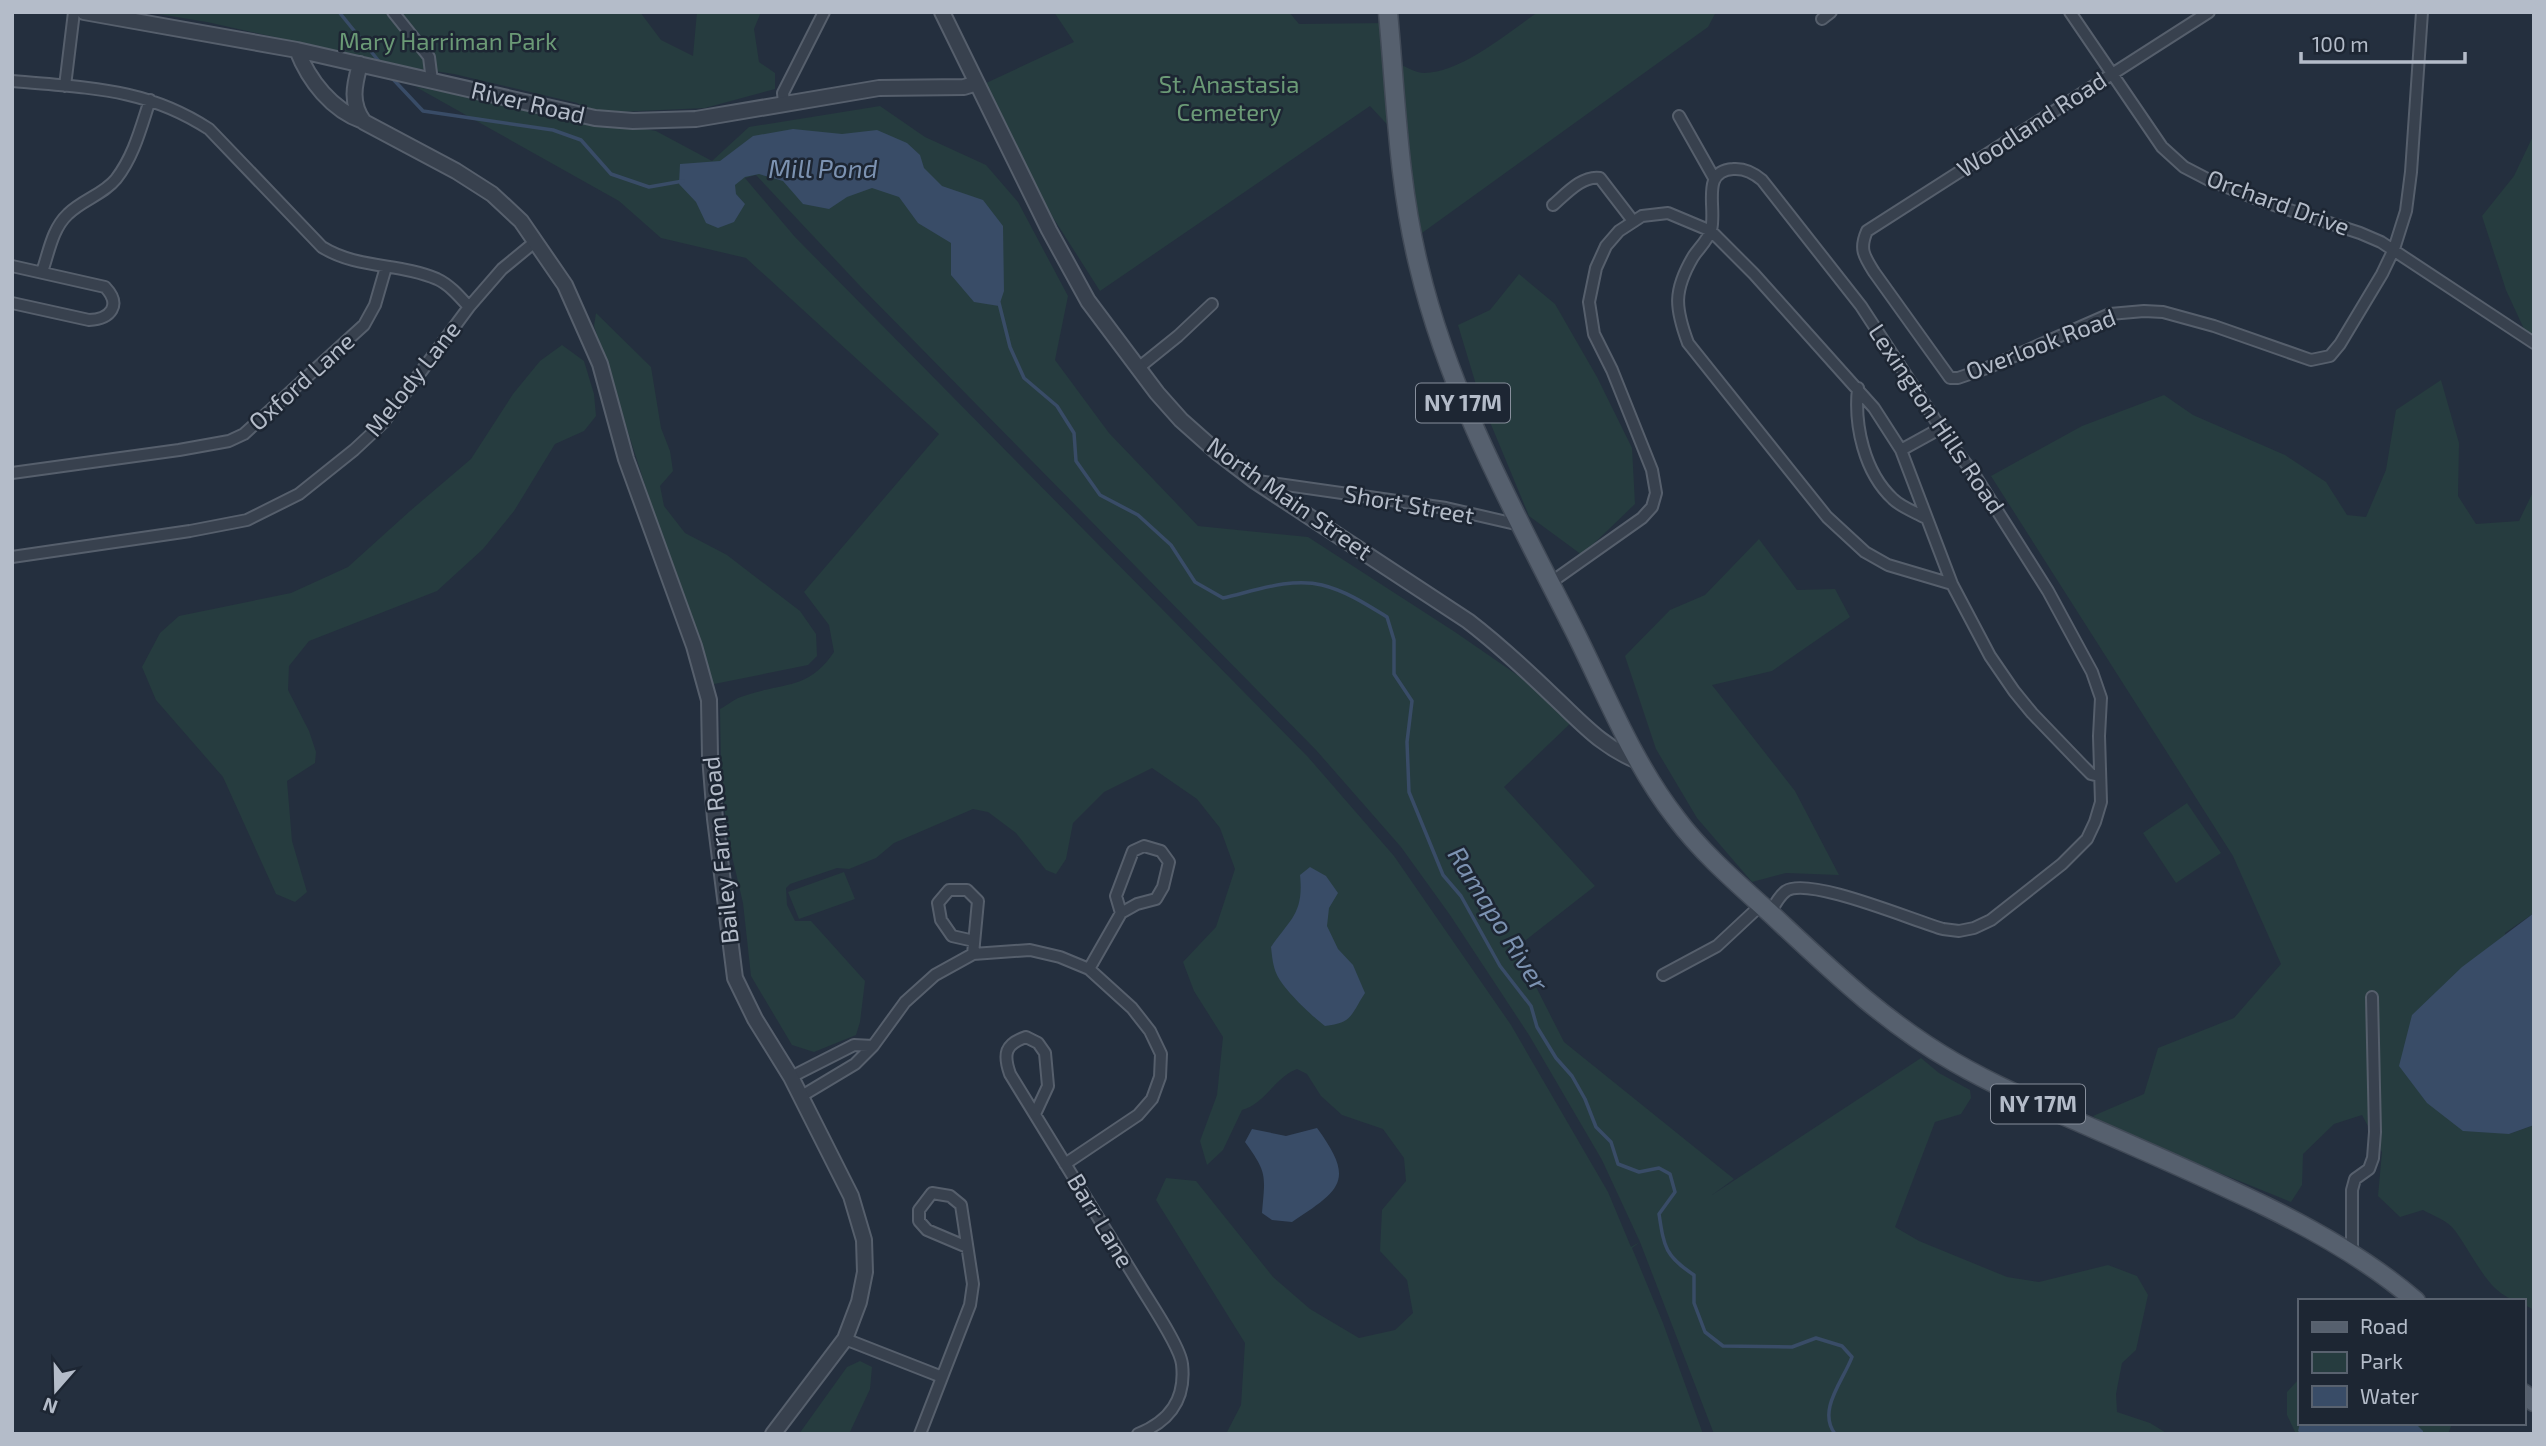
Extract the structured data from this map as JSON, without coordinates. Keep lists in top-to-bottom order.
{
  "streets": {
    "main road": ["NY 17M"],
    "street": [
      "River Road",
      "Woodland Road",
      "Orchard Drive",
      "Overlook Road",
      "Melody Lane",
      "Oxford Lane",
      "Lexington Hills Road",
      "North Main Street",
      "Short Street",
      "Bailey Farm Road",
      "Barr Lane"
    ]
  },
  "crossings": [
    ["River Road", "North Main Street"],
    ["Woodland Road", "Orchard Drive"],
    ["Woodland Road", "Overlook Road"],
    ["Orchard Drive", "Overlook Road"],
    ["Melody Lane", "Bailey Farm Road"],
    ["NY 17M", "Lexington Hills Road"],
    ["NY 17M", "North Main Street"],
    ["NY 17M", "Short Street"],
    ["North Main Street", "Short Street"],
    ["Bailey Farm Road", "Barr Lane"]
  ],
  "water": ["Mill Pond", "Ramapo River"],
  "parks": ["Mary Harriman Park", "St. Anastasia Cemetery"],
  "legend": ["Road", "Park", "Water"],
  "scale_bar": "100 m",
  "north": "bottom"
}
